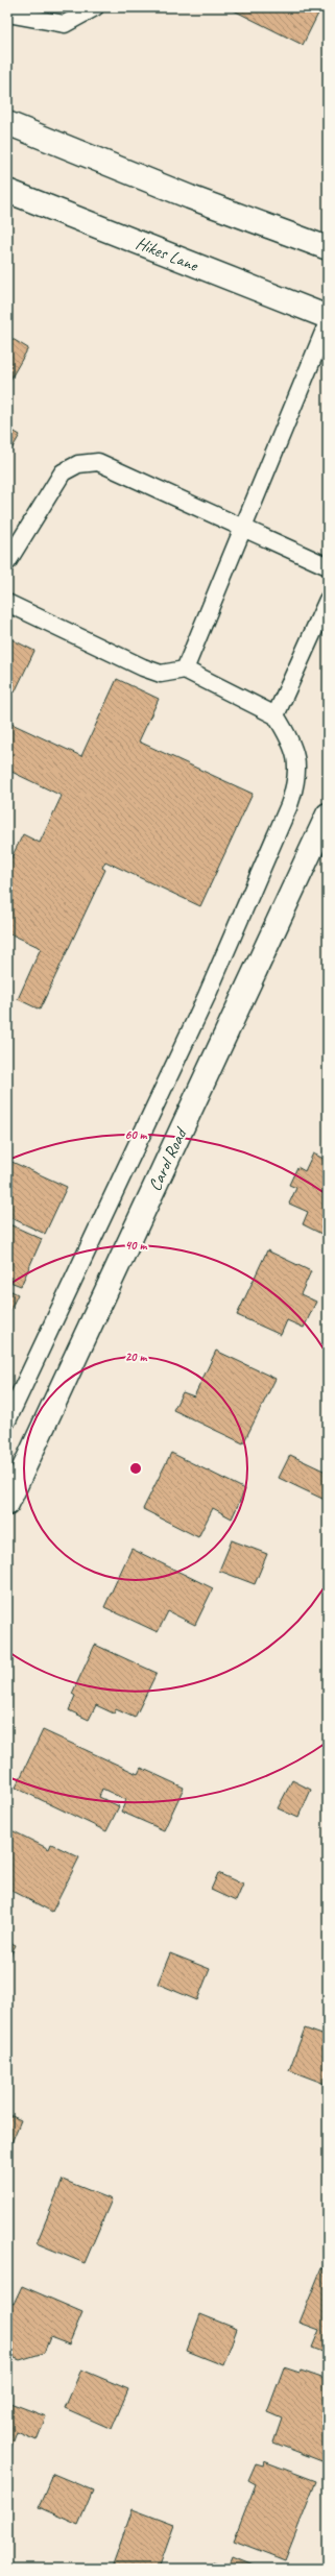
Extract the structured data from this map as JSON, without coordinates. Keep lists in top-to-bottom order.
{
  "streets": {
    "street": ["Hikes Lane", "Carol Road"]
  },
  "rings": ["60 m", "40 m", "20 m"]
}
